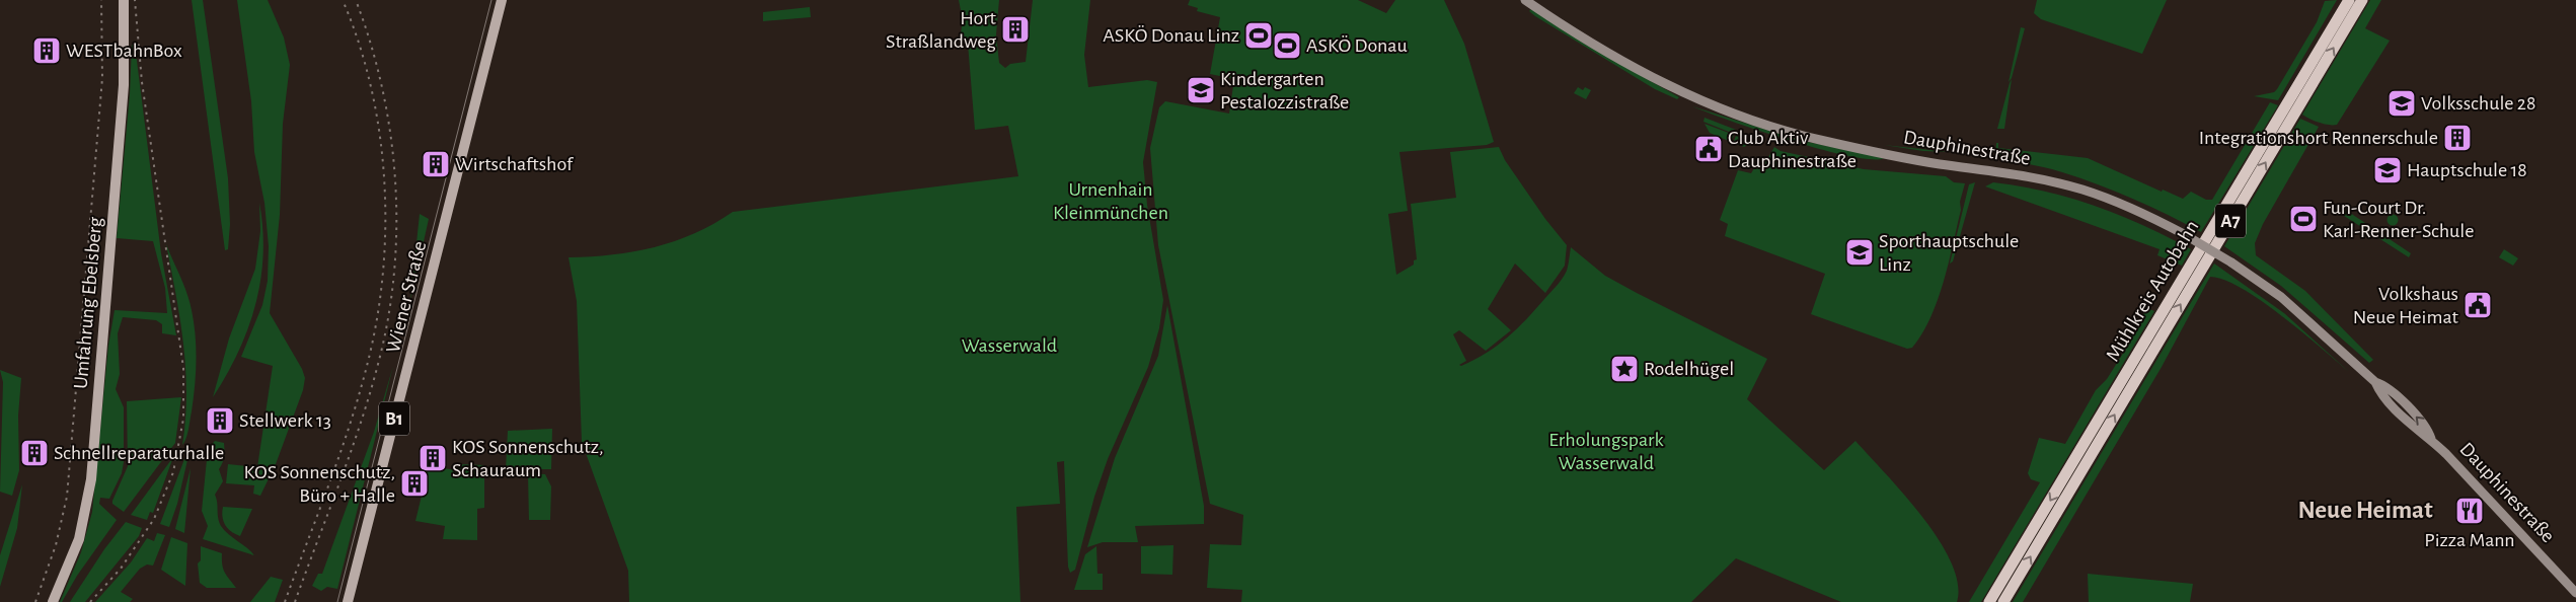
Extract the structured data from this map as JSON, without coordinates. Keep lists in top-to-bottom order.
{
  "streets": {
    "highway": ["A7", "Mühlkreis Autobahn"],
    "main road": [
      "Dauphinestraße",
      "Wiener Straße",
      "Umfahrung Ebelsberg",
      "B1"
    ]
  },
  "districts": ["Neue Heimat"],
  "parks": ["Urnenhain Kleinmünchen", "Wasserwald", "Erholungspark Wasserwald"],
  "places": {
    "building": [
      "Hort Straßlandweg",
      "WESTbahnBox",
      "Integrationshort Rennerschule",
      "Wirtschaftshof",
      "Stellwerk 13",
      "Schnellreparaturhalle",
      "KOS Sonnenschutz, Schauraum",
      "KOS Sonnenschutz, Büro + Halle"
    ],
    "sports": ["ASKÖ Donau Linz", "ASKÖ Donau", "Fun-Court Dr. Karl-Renner-Schule"],
    "school or university": [
      "Kindergarten Pestalozzistraße",
      "Volksschule 28",
      "Hauptschule 18",
      "Sporthauptschule Linz"
    ],
    "public building": ["Club Aktiv Dauphinestraße", "Volkshaus Neue Heimat"],
    "place": ["Rodelhügel"],
    "restaurant": ["Pizza Mann"]
  }
}
